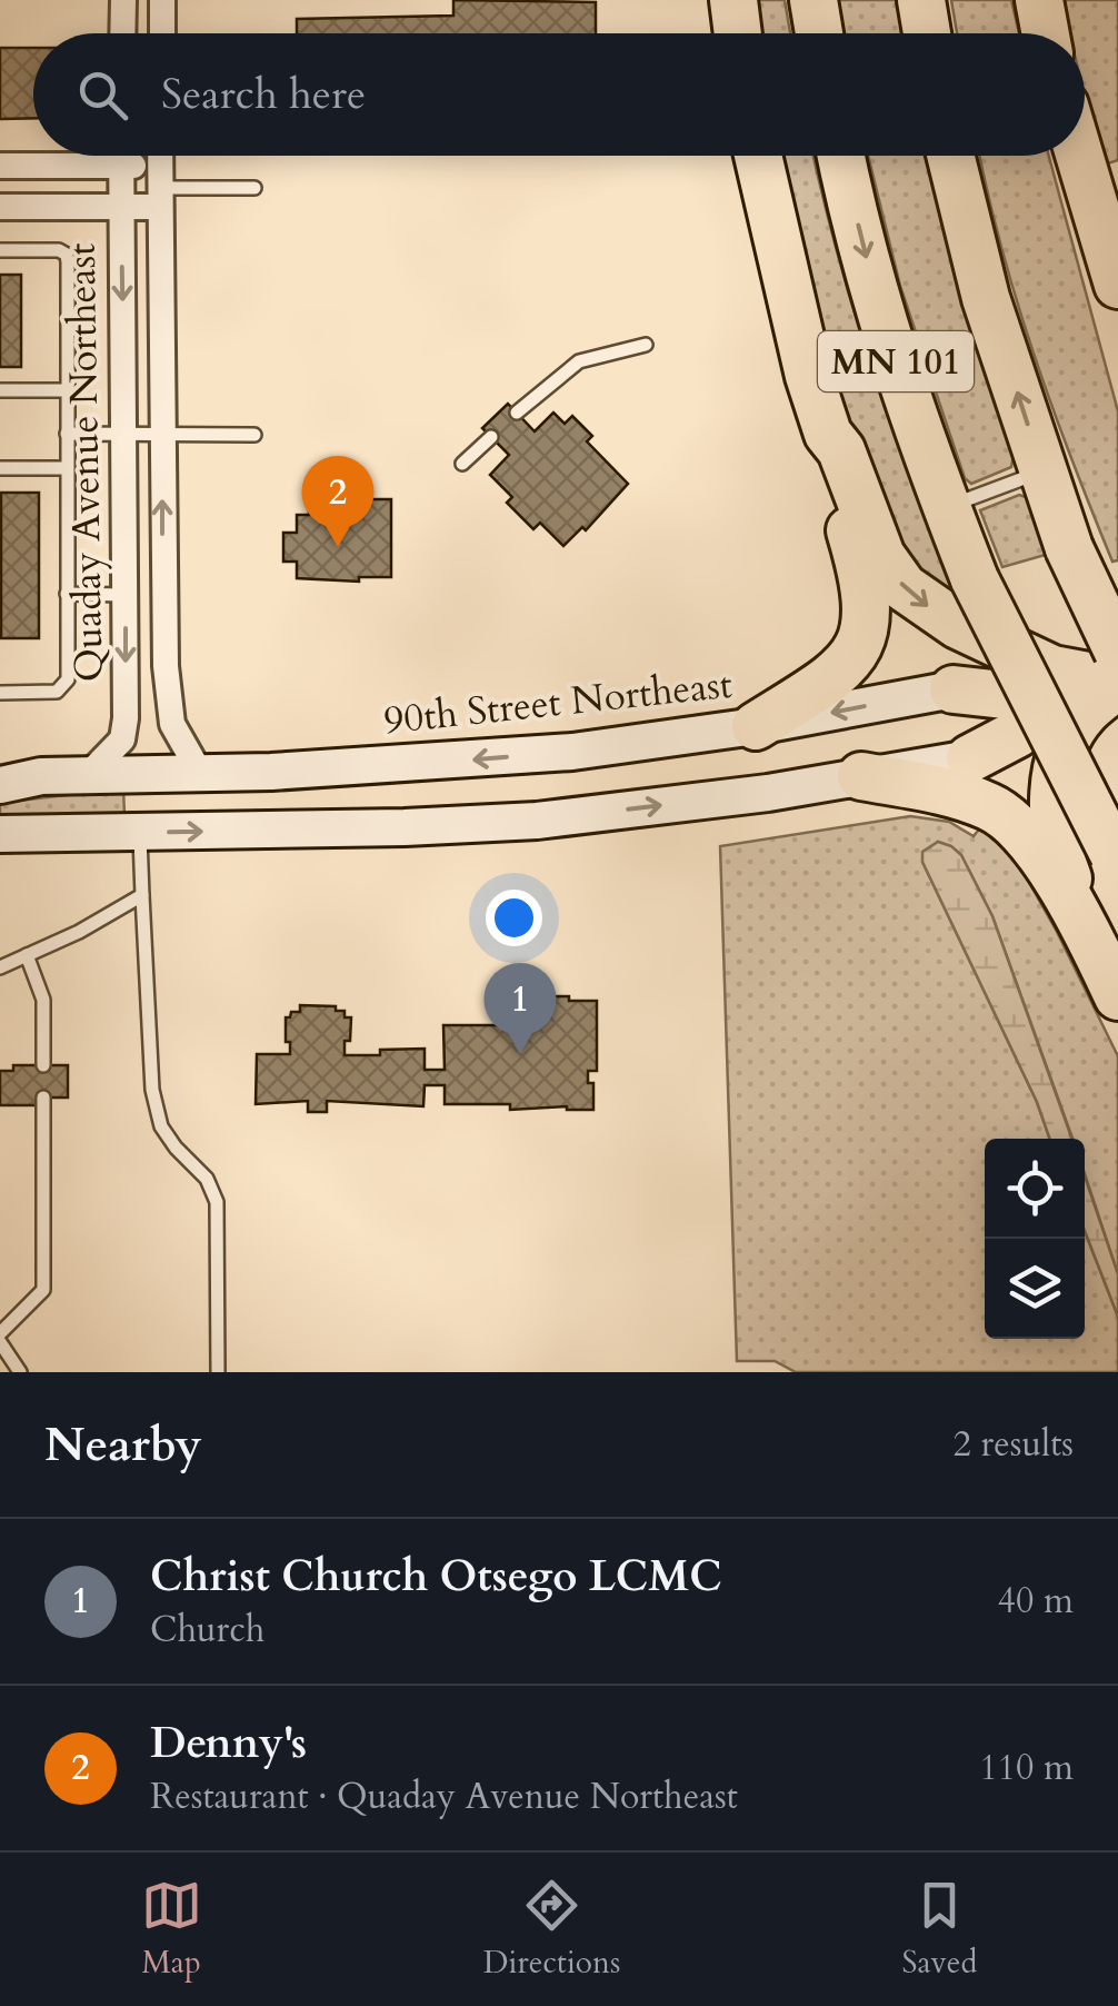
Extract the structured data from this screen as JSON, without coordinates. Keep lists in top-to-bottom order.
{
  "streets": {
    "highway": ["MN 101"],
    "main road": ["90th Street Northeast"],
    "street": ["Quaday Avenue Northeast"]
  },
  "crossings": [
    ["Quaday Avenue Northeast", "90th Street Northeast"]
  ],
  "page": {
    "search": "Search here",
    "pins": ["2", "1"],
    "heading": ["Nearby", "2 results"],
    "list": [
      {
        "mark": "1",
        "name": "Christ Church Otsego LCMC",
        "note": "Church",
        "value": "40 m"
      },
      {
        "mark": "2",
        "name": "Denny's",
        "note": "Restaurant · Quaday Avenue Northeast",
        "value": "110 m"
      }
    ],
    "nav": ["Map", "Directions", "Saved"]
  }
}
